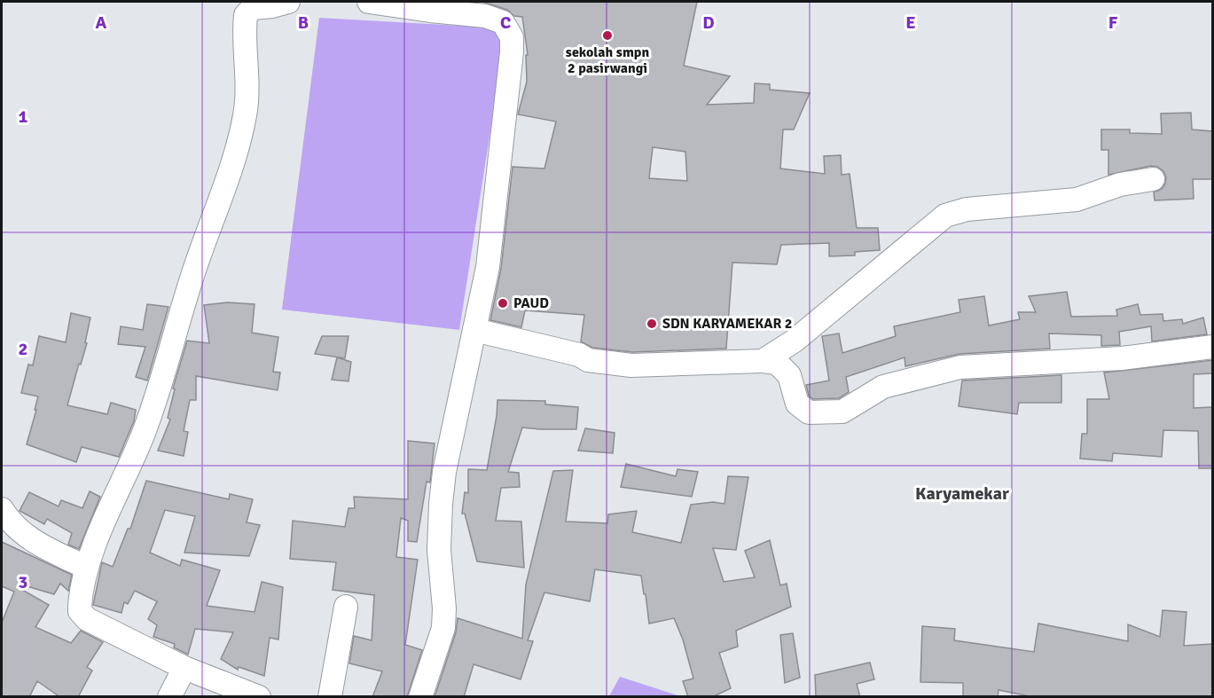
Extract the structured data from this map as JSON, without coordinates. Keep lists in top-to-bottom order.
{
  "districts": ["Karyamekar"],
  "places": ["sekolah smpn 2 pasirwangi", "PAUD", "SDN KARYAMEKAR 2"],
  "grid": {
    "columns": [
      "A",
      "B",
      "C",
      "D",
      "E",
      "F"
    ],
    "rows": ["1", "2", "3"]
  }
}
